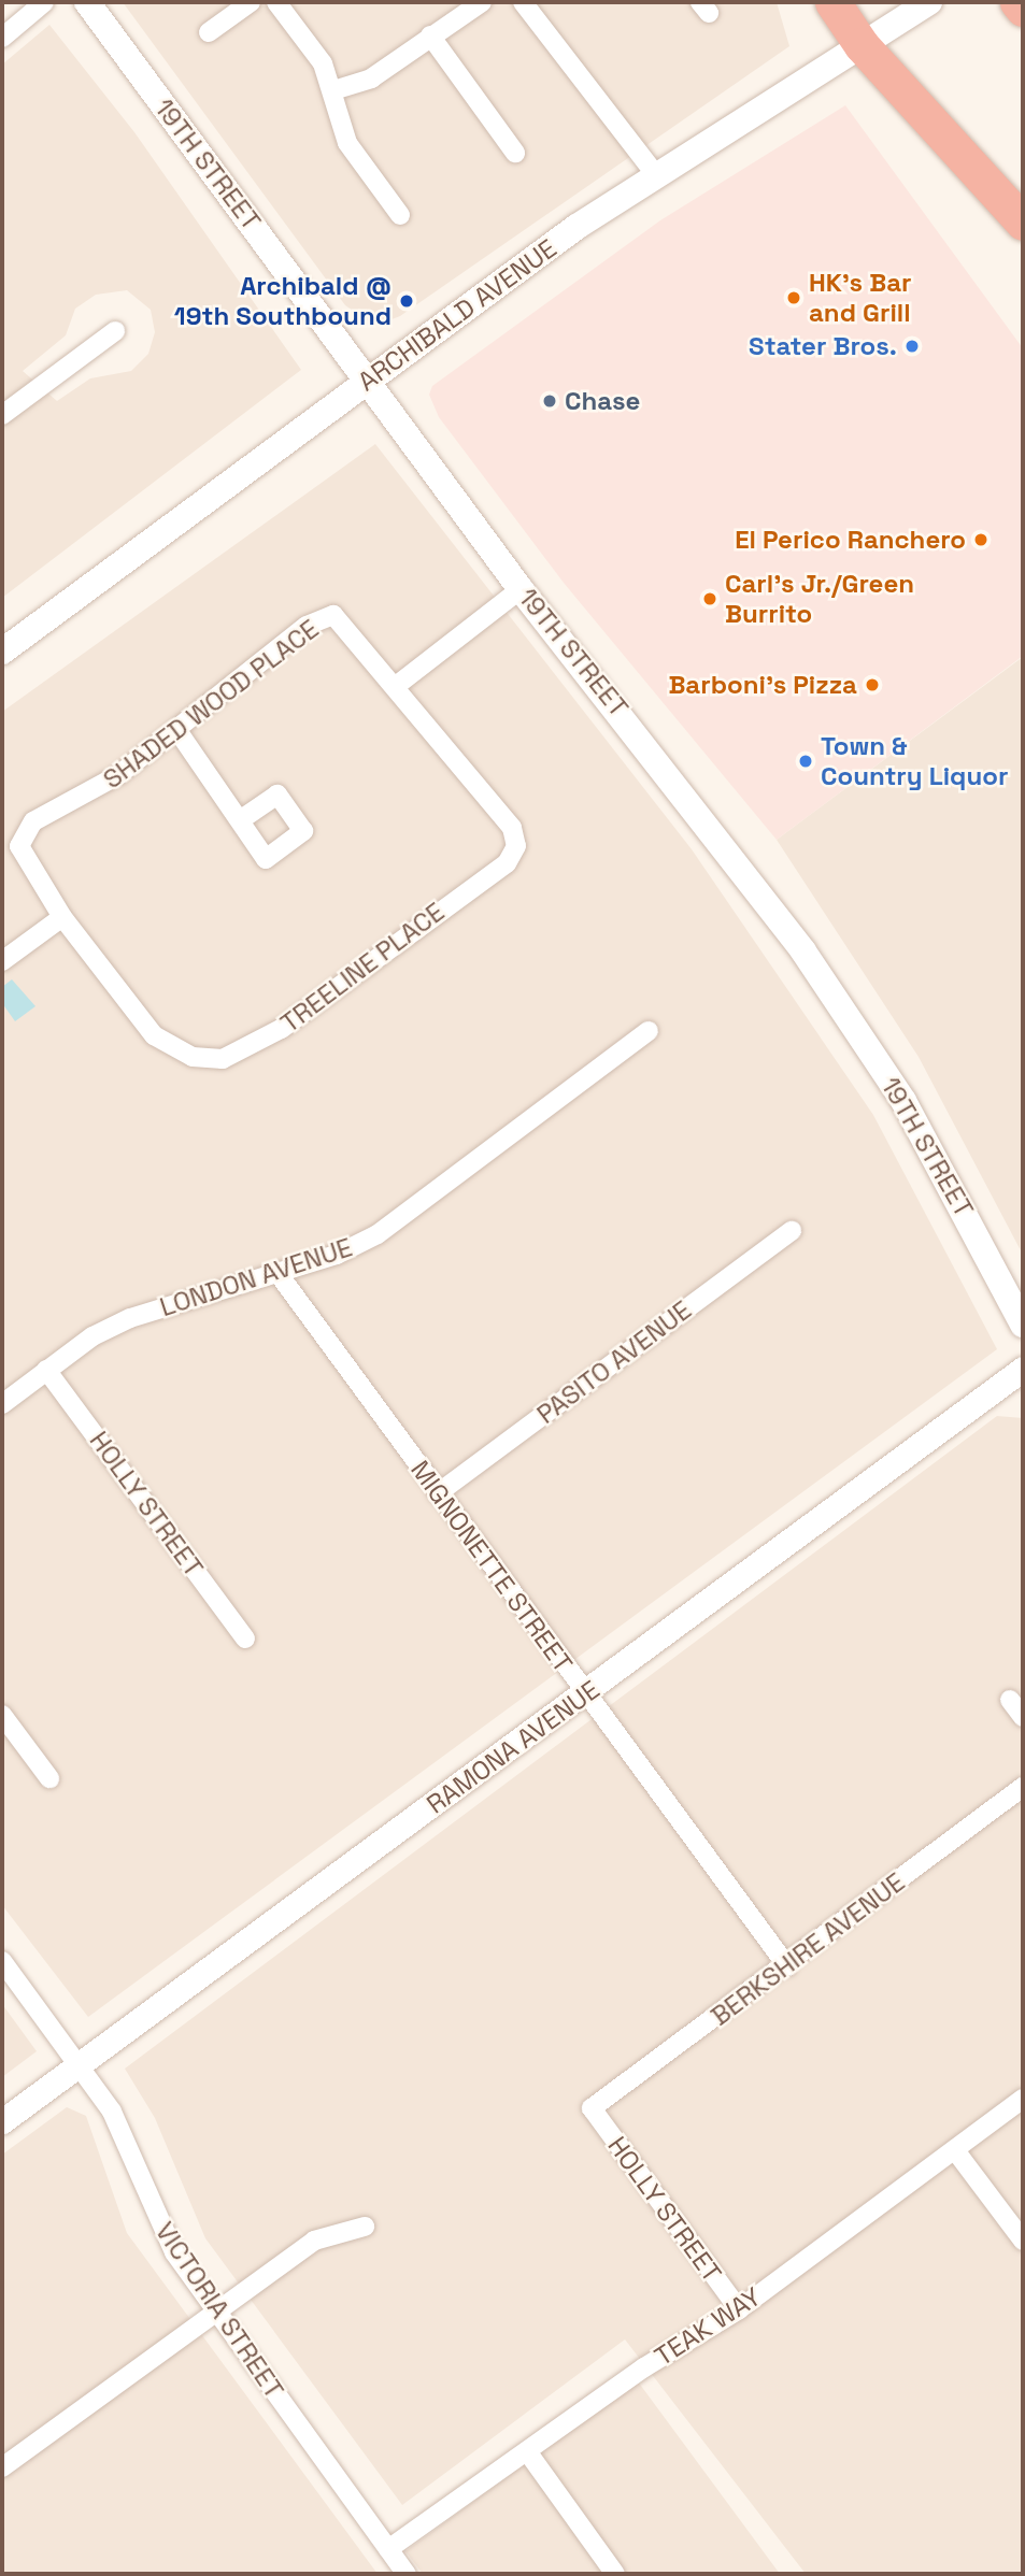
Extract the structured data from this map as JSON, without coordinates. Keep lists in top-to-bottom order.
{
  "streets": {
    "main road": ["19TH STREET", "ARCHIBALD AVENUE"],
    "street": [
      "SHADED WOOD PLACE",
      "TREELINE PLACE",
      "LONDON AVENUE",
      "PASITO AVENUE",
      "HOLLY STREET",
      "MIGNONETTE STREET",
      "RAMONA AVENUE",
      "BERKSHIRE AVENUE",
      "VICTORIA STREET",
      "TEAK WAY"
    ]
  },
  "crossings": [
    ["19TH STREET", "ARCHIBALD AVENUE"],
    ["SHADED WOOD PLACE", "TREELINE PLACE"],
    ["LONDON AVENUE", "HOLLY STREET"],
    ["LONDON AVENUE", "MIGNONETTE STREET"],
    ["PASITO AVENUE", "MIGNONETTE STREET"],
    ["HOLLY STREET", "BERKSHIRE AVENUE"],
    ["HOLLY STREET", "TEAK WAY"],
    ["MIGNONETTE STREET", "RAMONA AVENUE"],
    ["MIGNONETTE STREET", "BERKSHIRE AVENUE"],
    ["RAMONA AVENUE", "VICTORIA STREET"],
    ["VICTORIA STREET", "TEAK WAY"]
  ],
  "places": [
    "HK's Bar and Grill",
    "Archibald @ 19th Southbound",
    "Stater Bros.",
    "Chase",
    "El Perico Ranchero",
    "Carl's Jr./Green Burrito",
    "Barboni's Pizza",
    "Town & Country Liquor"
  ]
}
